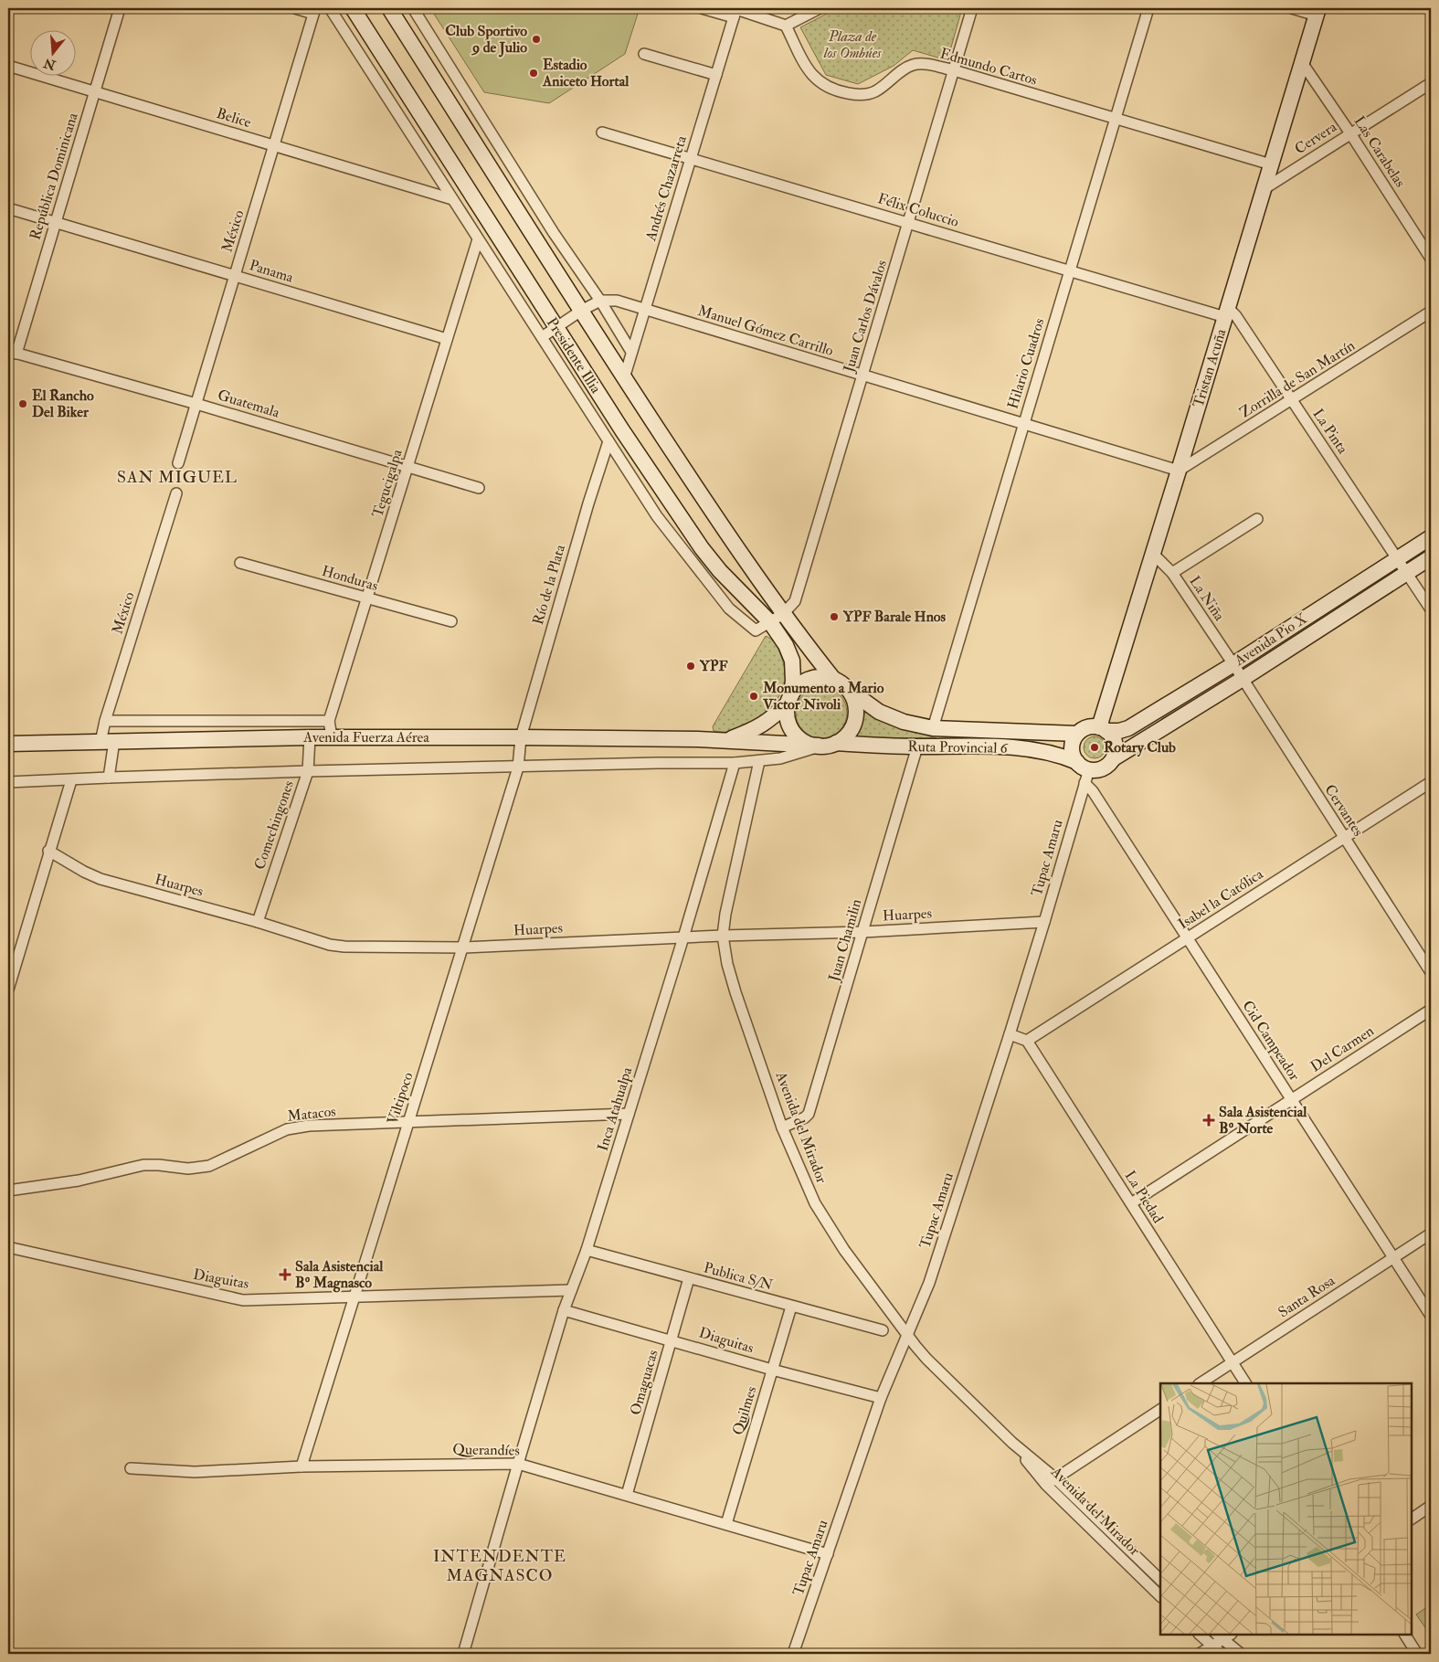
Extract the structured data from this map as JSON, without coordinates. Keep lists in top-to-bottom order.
{
  "streets": {
    "main road": [
      "Presidente Illia",
      "Tristan Acuña",
      "Avenida Pio X",
      "Avenida Fuerza Aérea",
      "Ruta Provincial 6"
    ],
    "street": [
      "Edmundo Cartos",
      "Belice",
      "Cervera",
      "Las Carabelas",
      "República Dominicana",
      "Andrés Chazarreta",
      "Félix Coluccio",
      "México",
      "Panama",
      "Juan Carlos Dávalos",
      "Manuel Gómez Carrillo",
      "Hilario Cuadros",
      "Zorrilla de San Martín",
      "Guatemala",
      "La Pinta",
      "Tegucigalpa",
      "Honduras",
      "Río de la Plata",
      "La Niña",
      "Cervantes",
      "Comechingones",
      "Tupac Amaru",
      "Huarpes",
      "Isabel la Católica",
      "Juan Chamilin",
      "Cid Campeador",
      "Del Carmen",
      "Viltipoco",
      "Inca Atahualpa",
      "Matacos",
      "Avenida del Mirador",
      "La Piedad",
      "Publica S/N",
      "Diaguitas",
      "Santa Rosa",
      "Omaguacas",
      "Quilmes",
      "Querandíes"
    ]
  },
  "crossings": [
    ["Edmundo Cartos", "Juan Carlos Dávalos"],
    ["Edmundo Cartos", "Hilario Cuadros"],
    ["Edmundo Cartos", "Tristan Acuña"],
    ["Belice", "República Dominicana"],
    ["Belice", "México"],
    ["Cervera", "Las Carabelas"],
    ["Cervera", "Tristan Acuña"],
    ["Las Carabelas", "Tristan Acuña"],
    ["República Dominicana", "Panama"],
    ["República Dominicana", "Guatemala"],
    ["Andrés Chazarreta", "Félix Coluccio"],
    ["Andrés Chazarreta", "Manuel Gómez Carrillo"],
    ["Andrés Chazarreta", "Presidente Illia"],
    ["Félix Coluccio", "Juan Carlos Dávalos"],
    ["Félix Coluccio", "Hilario Cuadros"],
    ["Félix Coluccio", "Tristan Acuña"],
    ["Félix Coluccio", "La Pinta"],
    ["México", "Panama"],
    ["México", "Guatemala"],
    ["México", "Avenida Fuerza Aérea"],
    ["Panama", "Tegucigalpa"],
    ["Juan Carlos Dávalos", "Manuel Gómez Carrillo"],
    ["Juan Carlos Dávalos", "Presidente Illia"],
    ["Manuel Gómez Carrillo", "Hilario Cuadros"],
    ["Manuel Gómez Carrillo", "Tristan Acuña"],
    ["Manuel Gómez Carrillo", "Zorrilla de San Martín"],
    ["Presidente Illia", "Ruta Provincial 6"],
    ["Hilario Cuadros", "Ruta Provincial 6"],
    ["Tristan Acuña", "Zorrilla de San Martín"],
    ["Tristan Acuña", "La Pinta"],
    ["Tristan Acuña", "La Niña"],
    ["Tristan Acuña", "Avenida Pio X"],
    ["Tristan Acuña", "Ruta Provincial 6"],
    ["Tristan Acuña", "Tupac Amaru"],
    ["Tristan Acuña", "Cid Campeador"],
    ["Zorrilla de San Martín", "La Pinta"],
    ["Guatemala", "Tegucigalpa"],
    ["La Pinta", "Avenida Pio X"],
    ["Tegucigalpa", "Honduras"],
    ["Tegucigalpa", "Avenida Fuerza Aérea"],
    ["Río de la Plata", "Avenida Fuerza Aérea"],
    ["Río de la Plata", "Viltipoco"],
    ["La Niña", "Avenida Pio X"],
    ["La Niña", "Cervantes"],
    ["Avenida Pio X", "Ruta Provincial 6"],
    ["Avenida Pio X", "Cervantes"],
    ["Avenida Pio X", "Tupac Amaru"],
    ["Avenida Pio X", "Cid Campeador"],
    ["Avenida Fuerza Aérea", "Ruta Provincial 6"],
    ["Avenida Fuerza Aérea", "Comechingones"],
    ["Avenida Fuerza Aérea", "Viltipoco"],
    ["Ruta Provincial 6", "Tupac Amaru"],
    ["Ruta Provincial 6", "Juan Chamilin"],
    ["Ruta Provincial 6", "Cid Campeador"],
    ["Cervantes", "Isabel la Católica"],
    ["Comechingones", "Huarpes"],
    ["Tupac Amaru", "Huarpes"],
    ["Tupac Amaru", "Cid Campeador"],
    ["Tupac Amaru", "Avenida del Mirador"],
    ["Tupac Amaru", "Diaguitas"],
    ["Tupac Amaru", "Querandíes"],
    ["Huarpes", "Juan Chamilin"],
    ["Huarpes", "Viltipoco"],
    ["Huarpes", "Inca Atahualpa"],
    ["Huarpes", "Avenida del Mirador"],
    ["Isabel la Católica", "Cid Campeador"],
    ["Isabel la Católica", "La Piedad"],
    ["Juan Chamilin", "Avenida del Mirador"],
    ["Cid Campeador", "Del Carmen"],
    ["Cid Campeador", "Santa Rosa"],
    ["Del Carmen", "La Piedad"],
    ["Viltipoco", "Matacos"],
    ["Viltipoco", "Diaguitas"],
    ["Viltipoco", "Querandíes"],
    ["Inca Atahualpa", "Matacos"],
    ["Inca Atahualpa", "Publica S/N"],
    ["Inca Atahualpa", "Diaguitas"],
    ["Inca Atahualpa", "Querandíes"],
    ["La Piedad", "Santa Rosa"],
    ["Publica S/N", "Omaguacas"],
    ["Publica S/N", "Quilmes"],
    ["Diaguitas", "Omaguacas"],
    ["Diaguitas", "Quilmes"],
    ["Omaguacas", "Querandíes"],
    ["Quilmes", "Querandíes"]
  ],
  "districts": ["SAN MIGUEL", "INTENDENTE MAGNASCO"],
  "parks": ["Plaza de los Ombúes"],
  "places": {
    "other": [
      "Club Sportivo 9 de Julio",
      "Estadio Aniceto Hortal",
      "El Rancho Del Biker",
      "YPF Barale Hnos",
      "YPF",
      "Monumento a Mario Victor Nivoli",
      "Rotary Club"
    ],
    "health": ["Sala Asistencial Bº Norte", "Sala Asistencial Bº Magnasco"]
  },
  "north": "bottom"
}
